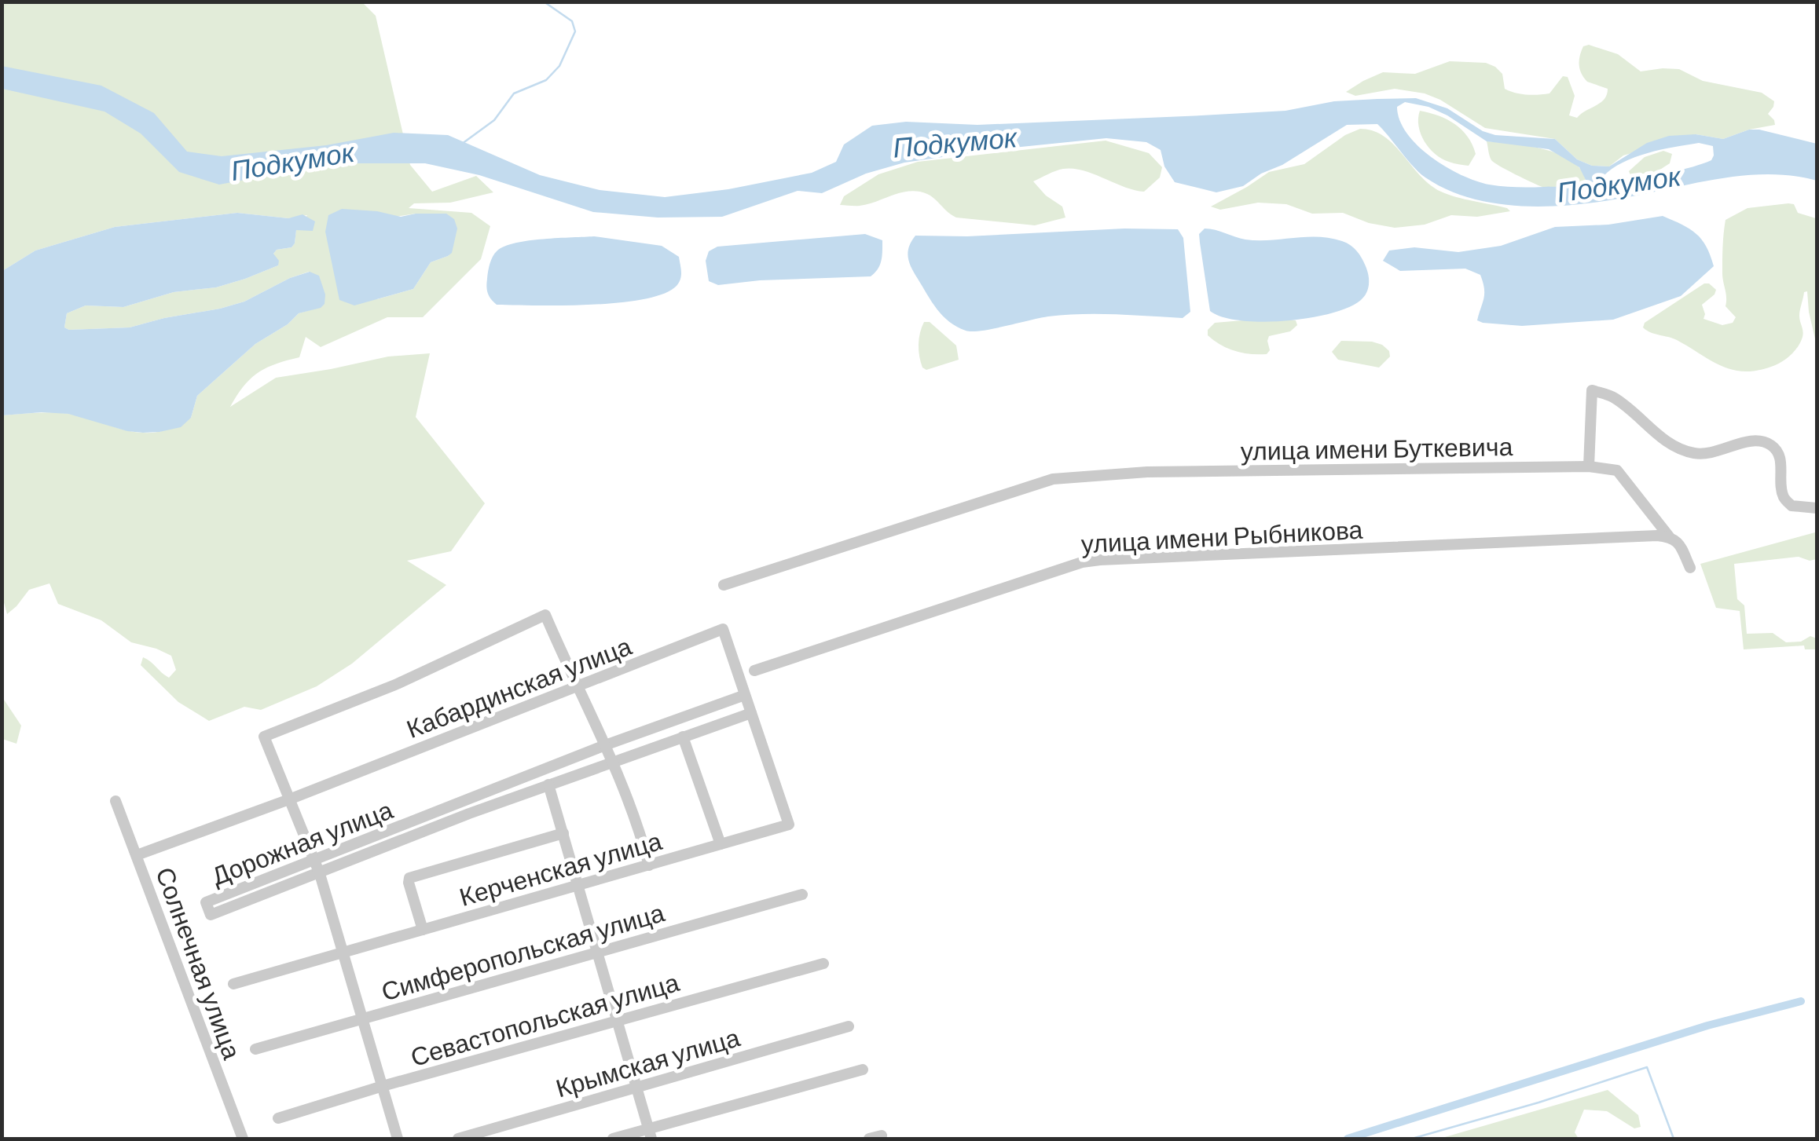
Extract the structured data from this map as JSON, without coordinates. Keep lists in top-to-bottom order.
{
  "streets": {
    "street": [
      "улица имени Буткевича",
      "улица имени Рыбникова",
      "Кабардинская улица",
      "Дорожная улица",
      "Керченская улица",
      "Симферопольская улица",
      "Солнечная улица",
      "Севастопольская улица",
      "Крымская улица"
    ]
  },
  "crossings": [
    ["улица имени Буткевича", "улица имени Рыбникова"],
    ["Кабардинская улица", "Дорожная улица"],
    ["Кабардинская улица", "Керченская улица"],
    ["Кабардинская улица", "Солнечная улица"]
  ],
  "water": ["Подкумок"]
}
